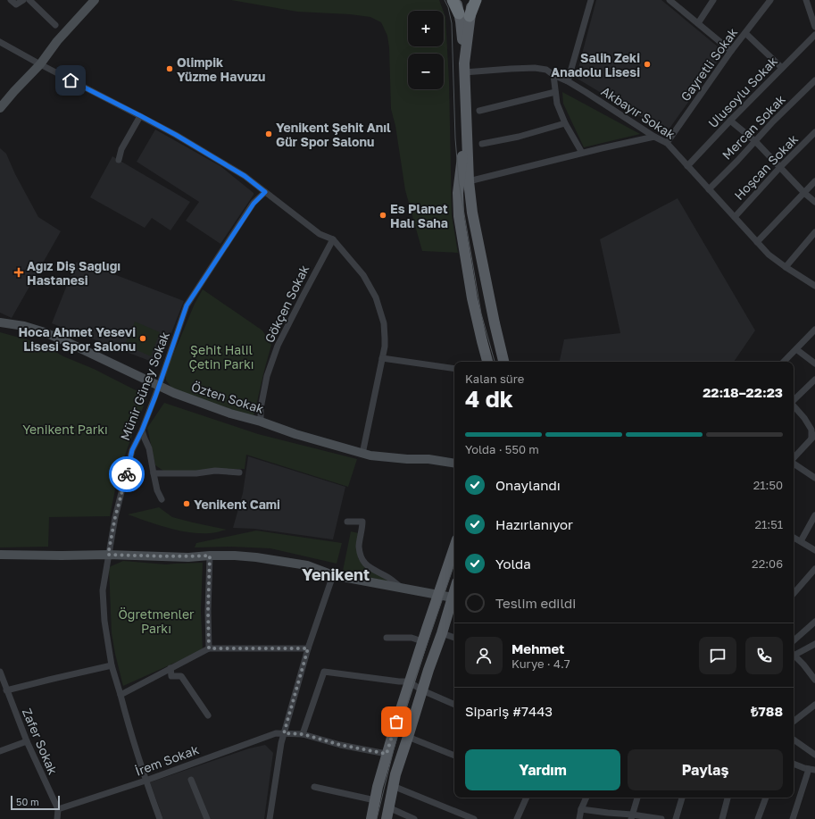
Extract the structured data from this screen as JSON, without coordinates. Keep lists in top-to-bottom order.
{
  "streets": {
    "street": [
      "Gayretli Sokak",
      "Ulusoylu Sokak",
      "Akbayır Sokak",
      "Mercan Sokak",
      "Hoşcan Sokak",
      "Gökçen Sokak",
      "Münir Güney Sokak",
      "Özten Sokak",
      "Zafer Sokak",
      "İrem Sokak"
    ]
  },
  "crossings": [
    ["Gayretli Sokak", "Akbayır Sokak"],
    ["Ulusoylu Sokak", "Akbayır Sokak"],
    ["Akbayır Sokak", "Mercan Sokak"],
    ["Akbayır Sokak", "Hoşcan Sokak"],
    ["Gökçen Sokak", "Özten Sokak"],
    ["Münir Güney Sokak", "Özten Sokak"],
    ["Münir Güney Sokak", "İrem Sokak"],
    ["Zafer Sokak", "İrem Sokak"]
  ],
  "districts": ["Yenikent"],
  "parks": ["Şehit Halil Çetin Parkı", "Yenikent Parkı", "Öğretmenler Parkı"],
  "places": {
    "other": [
      "Salih Zeki Anadolu Lisesi",
      "Olimpik Yüzme Havuzu",
      "Yenikent Şehit Anıl Gür Spor Salonu",
      "Es Planet Halı Saha",
      "Hoca Ahmet Yesevi Lisesi Spor Salonu",
      "Yenikent Cami"
    ],
    "health": ["Ağız Diş Sağlığı Hastanesi"]
  },
  "scale_bar": "50 m",
  "page": {
    "map_buttons": ["+", "−"],
    "heading": ["4 dk", "Kalan süre", "22:18–22:23"],
    "panel": [
      "Mehmet",
      "Kurye · 4.7",
      "Sipariş #7443",
      "₺788"
    ],
    "bar": "Yolda · 550 m",
    "list": [
      ["Onaylandı", "21:50"],
      ["Hazırlanıyor", "21:51"],
      ["Yolda", "22:06"],
      "Teslim edildi"
    ],
    "buttons": ["Yardım", "Paylaş"],
    "scale": "50 m"
  }
}
